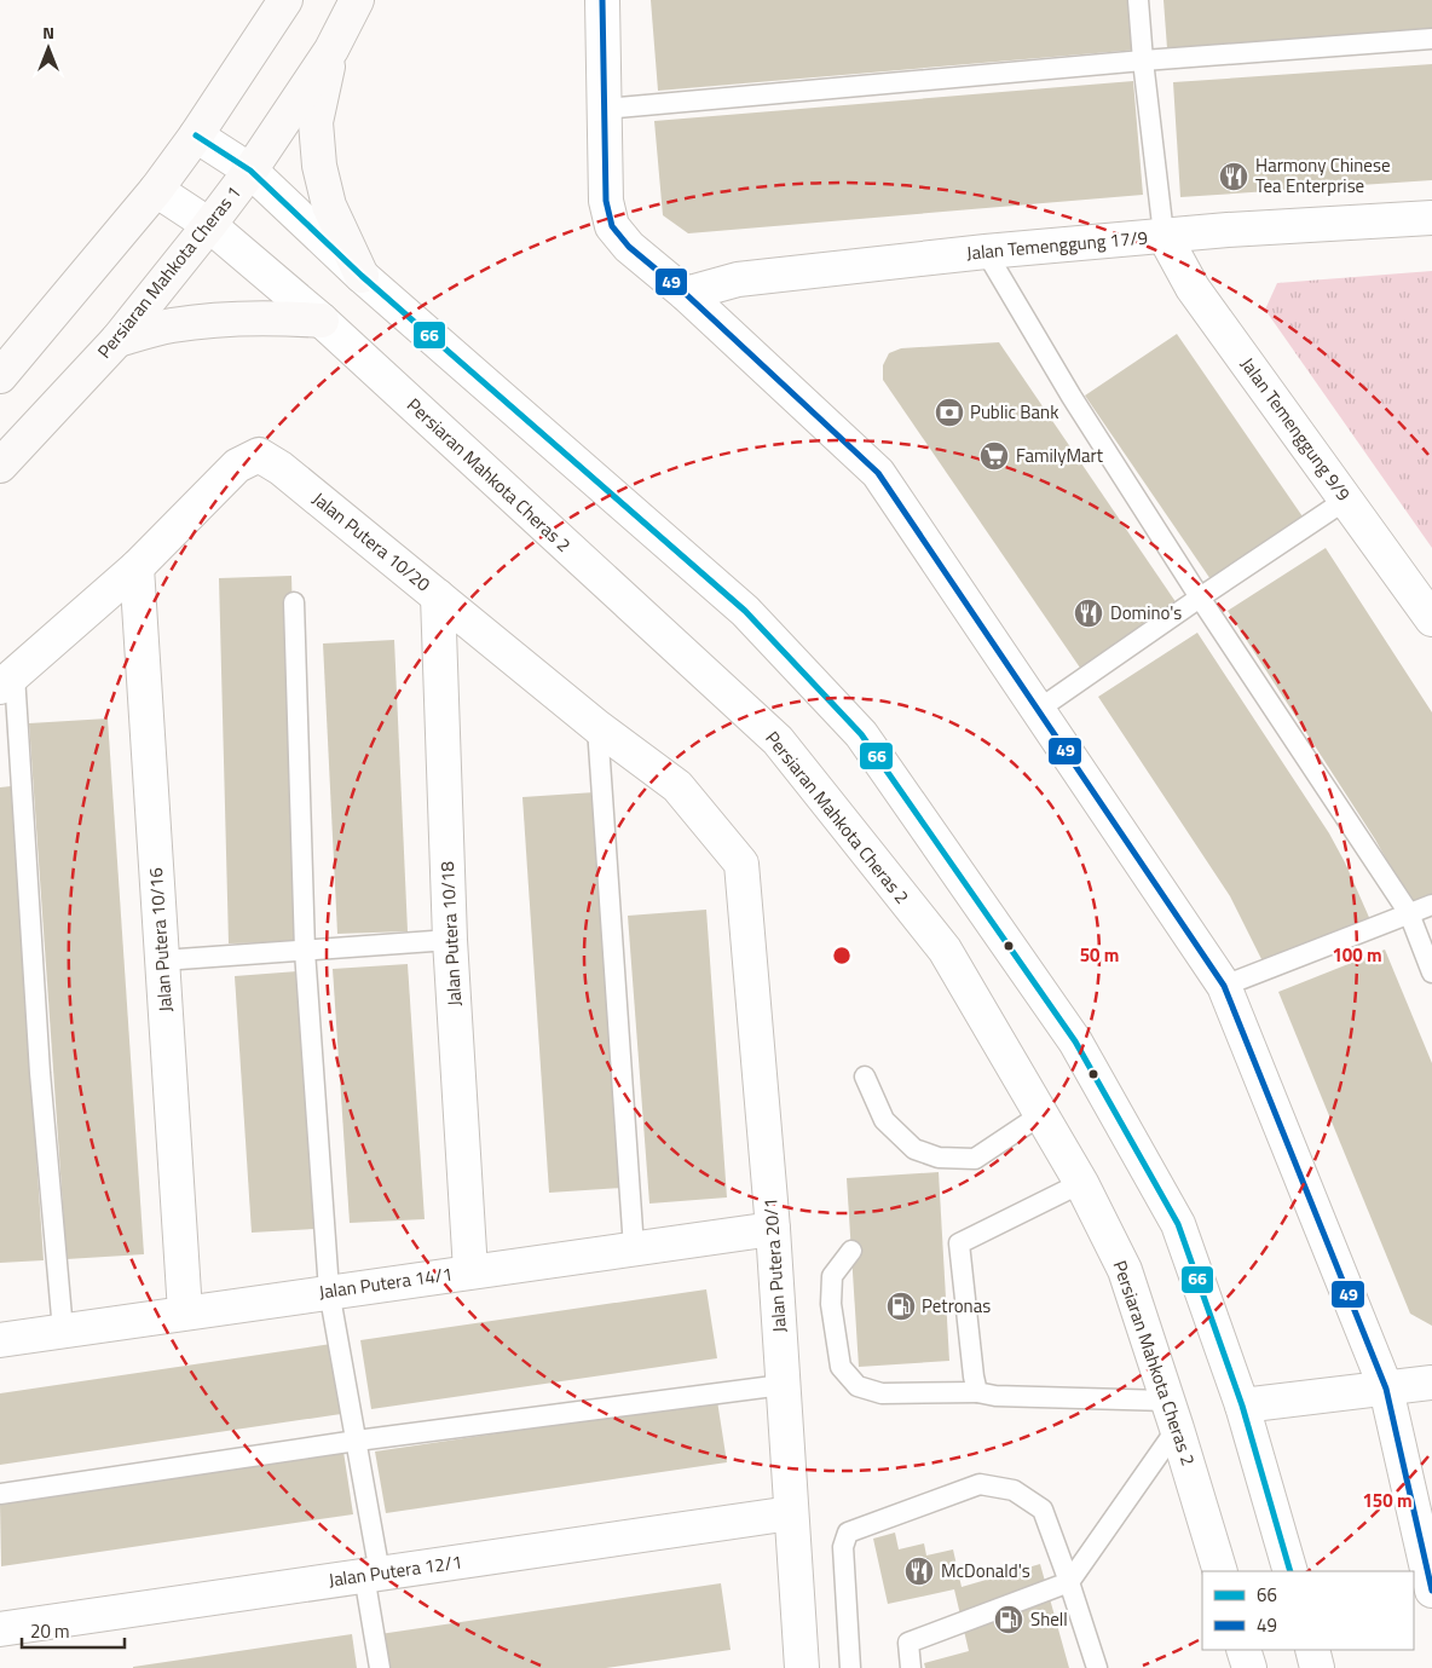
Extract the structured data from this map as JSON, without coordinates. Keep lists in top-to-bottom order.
{
  "streets": {
    "main road": ["Persiaran Mahkota Cheras 1"],
    "street": [
      "Jalan Temenggung 17/9",
      "Jalan Temenggung 9/9",
      "Persiaran Mahkota Cheras 2",
      "Jalan Putera 10/20",
      "Jalan Putera 10/18",
      "Jalan Putera 10/16",
      "Jalan Putera 20/1",
      "Jalan Putera 14/1",
      "Jalan Putera 12/1"
    ]
  },
  "crossings": [
    ["Jalan Temenggung 17/9", "Jalan Temenggung 9/9"],
    ["Persiaran Mahkota Cheras 1", "Persiaran Mahkota Cheras 2"],
    ["Jalan Putera 10/20", "Jalan Putera 10/18"],
    ["Jalan Putera 10/20", "Jalan Putera 10/16"],
    ["Jalan Putera 10/20", "Jalan Putera 20/1"],
    ["Jalan Putera 10/18", "Jalan Putera 14/1"],
    ["Jalan Putera 10/16", "Jalan Putera 14/1"],
    ["Jalan Putera 20/1", "Jalan Putera 14/1"],
    ["Jalan Putera 20/1", "Jalan Putera 12/1"]
  ],
  "places": {
    "restaurant": ["Harmony Chinese Tea Enterprise", "Domino's", "McDonald's"],
    "bank": ["Public Bank"],
    "supermarket": ["FamilyMart"],
    "fuel station": ["Petronas", "Shell"]
  },
  "lines": ["transit line 49", "transit line 66"],
  "legend": ["66", "49"],
  "scale_bar": "20 m",
  "north": "top",
  "rings": ["50 m", "100 m", "150 m"]
}
